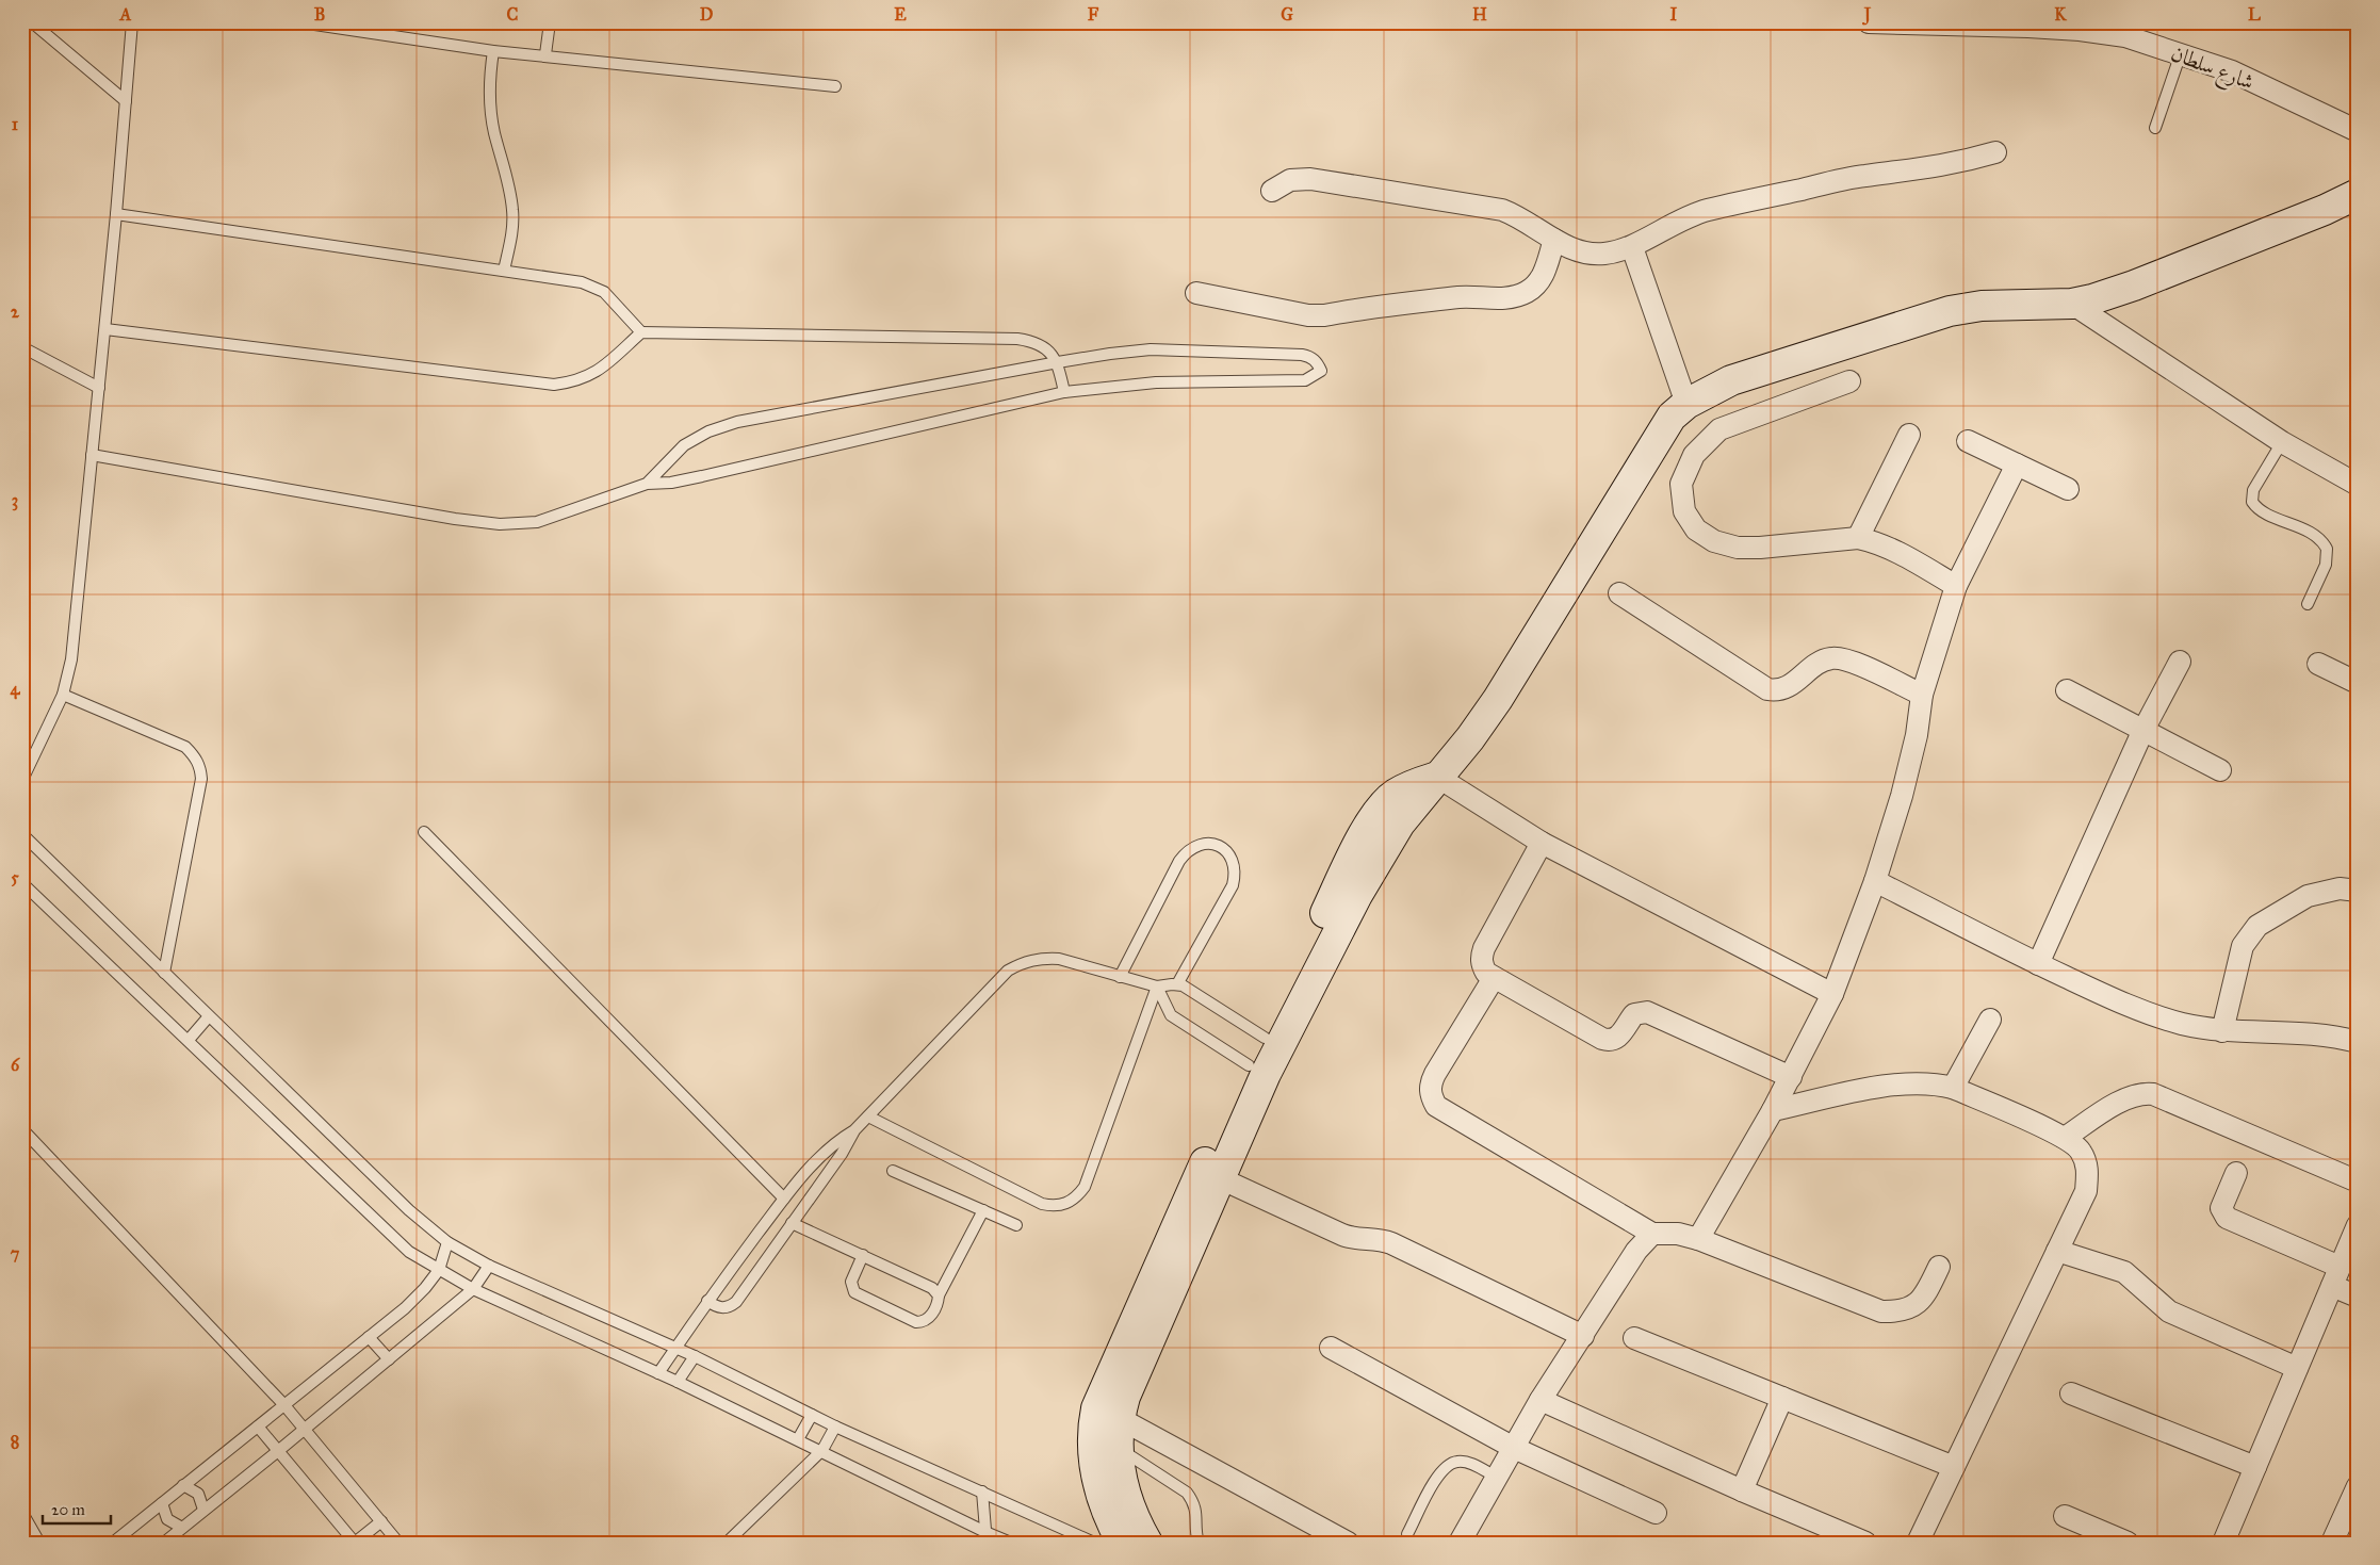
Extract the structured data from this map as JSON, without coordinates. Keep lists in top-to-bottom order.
{
  "streets": {
    "street": ["شارع سلطان"]
  },
  "scale_bar": "20 m",
  "grid": {
    "columns": [
      "A",
      "B",
      "C",
      "D",
      "E",
      "F",
      "G",
      "H",
      "I",
      "J",
      "K",
      "L"
    ],
    "rows": [
      "1",
      "2",
      "3",
      "4",
      "5",
      "6",
      "7",
      "8"
    ]
  }
}
